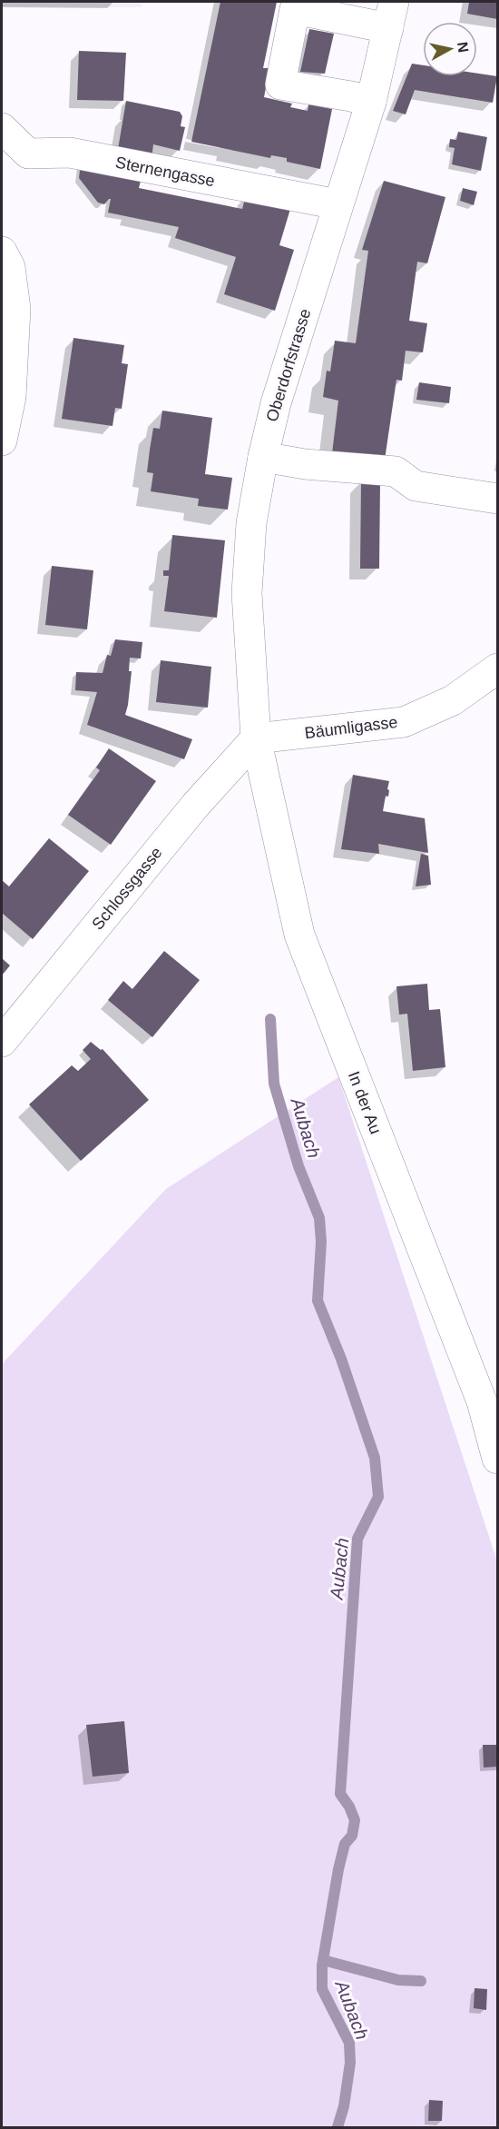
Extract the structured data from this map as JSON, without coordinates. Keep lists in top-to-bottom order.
{
  "streets": {
    "street": [
      "Sternengasse",
      "Oberdorfstrasse",
      "Bäumligasse",
      "Schlossgasse",
      "In der Au"
    ]
  },
  "crossings": [
    ["Sternengasse", "Oberdorfstrasse"],
    ["Oberdorfstrasse", "Bäumligasse"],
    ["Oberdorfstrasse", "Schlossgasse"],
    ["Oberdorfstrasse", "In der Au"],
    ["Bäumligasse", "Schlossgasse"],
    ["Bäumligasse", "In der Au"],
    ["Schlossgasse", "In der Au"]
  ],
  "water": ["Aubach"],
  "north": "right"
}
